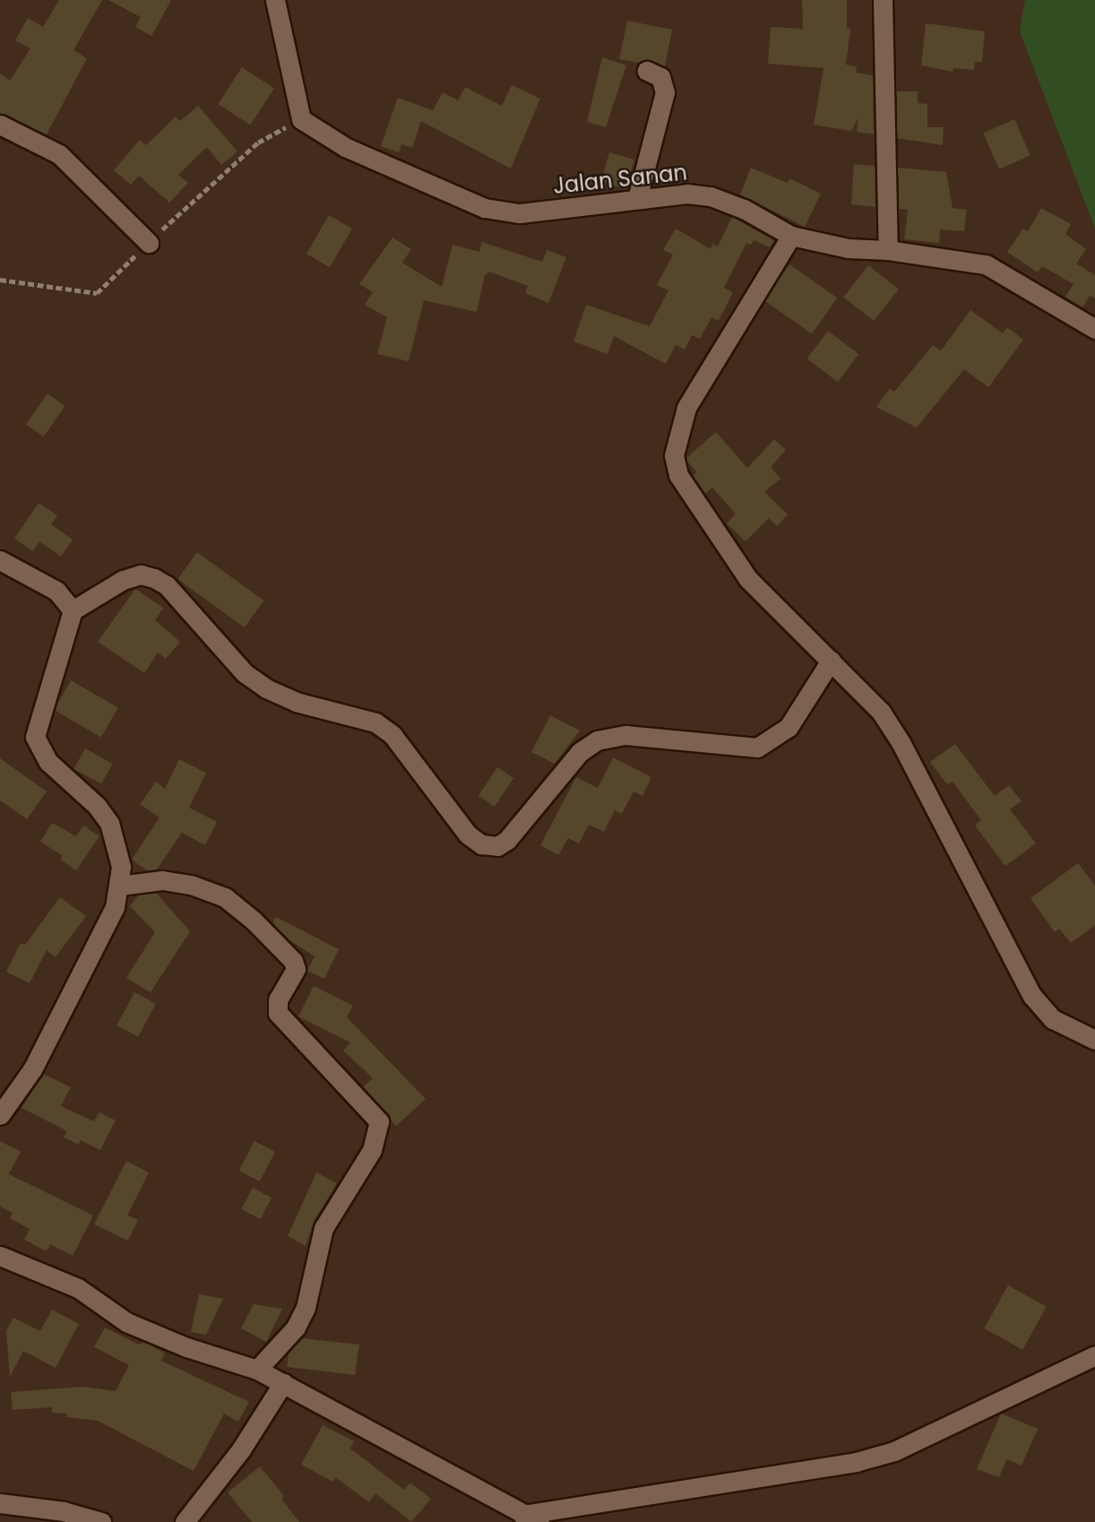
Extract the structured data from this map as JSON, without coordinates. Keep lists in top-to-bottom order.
{
  "streets": {
    "street": ["Jalan Sanan"]
  }
}
